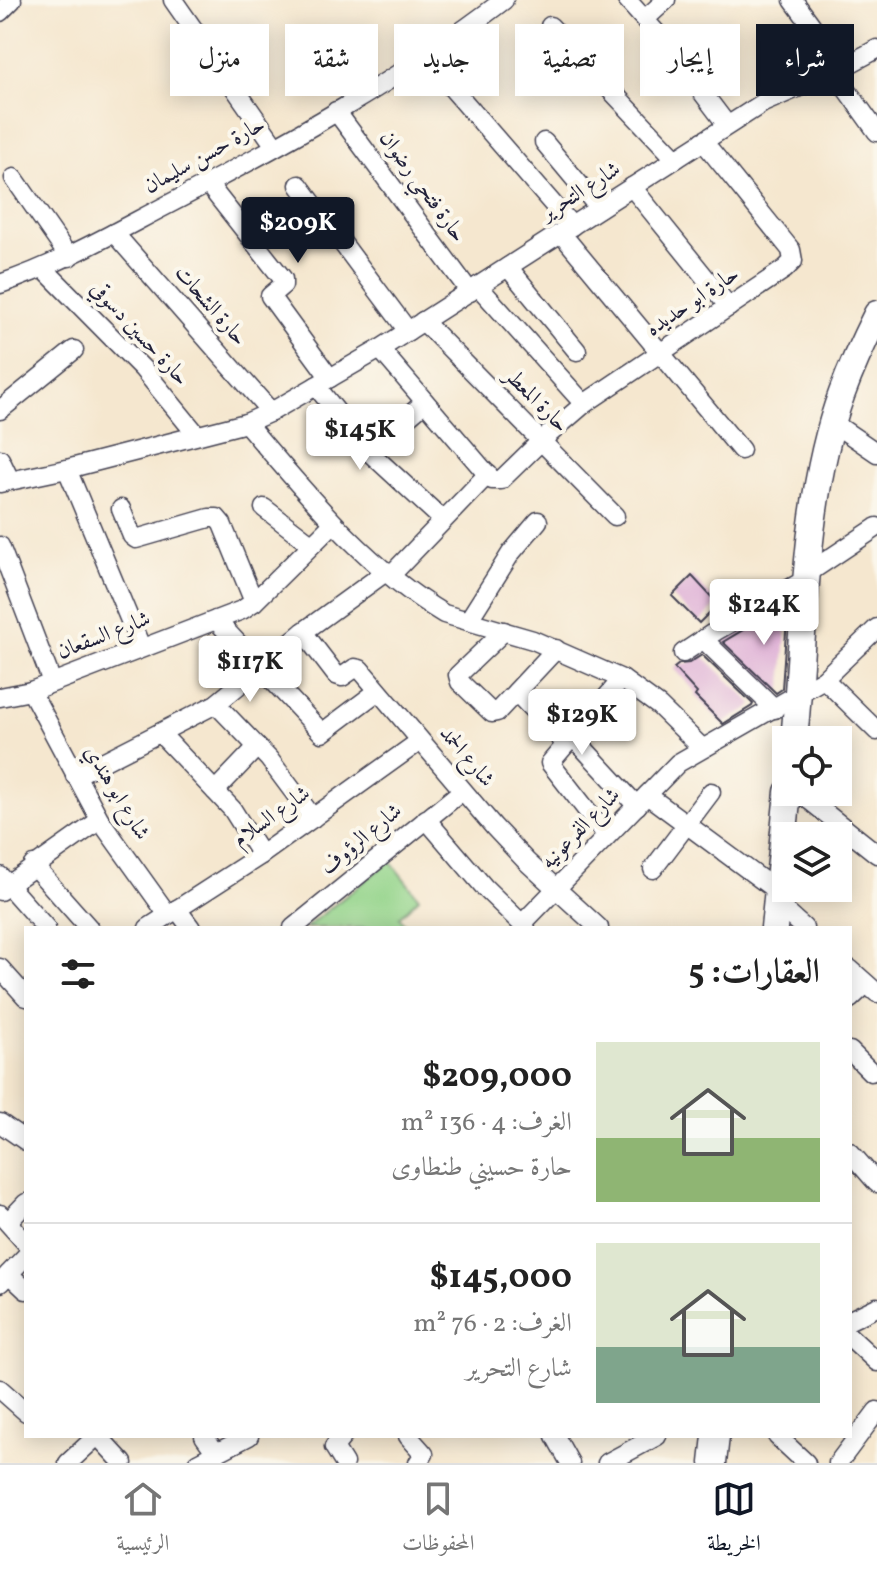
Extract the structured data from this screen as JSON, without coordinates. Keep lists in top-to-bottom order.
{
  "streets": {
    "street": [
      "حارة حسن سليمان",
      "حارة فتحي رضوان",
      "شارع التحرير",
      "حارة ابو حديده",
      "حارة الشحات",
      "حارة حسين دسوقي",
      "حارة المعطر",
      "شارع السقعان",
      "شارع الحمد",
      "شارع ابو هندي",
      "شارع السلام",
      "شارع الفرعونيه",
      "شارع الرؤوف"
    ]
  },
  "crossings": [
    ["حارة حسن سليمان", "حارة فتحي رضوان"],
    ["حارة حسن سليمان", "حارة الشحات"],
    ["حارة حسن سليمان", "حارة حسين دسوقي"],
    ["حارة فتحي رضوان", "شارع التحرير"],
    ["حارة فتحي رضوان", "حارة ابو حديده"],
    ["شارع التحرير", "حارة ابو حديده"],
    ["شارع التحرير", "حارة الشحات"],
    ["شارع التحرير", "حارة حسين دسوقي"],
    ["شارع التحرير", "حارة المعطر"],
    ["حارة ابو حديده", "حارة المعطر"],
    ["حارة ابو حديده", "شارع الحمد"],
    ["حارة ابو حديده", "شارع ابو هندي"],
    ["شارع السقعان", "شارع ابو هندي"],
    ["شارع الحمد", "شارع السلام"],
    ["شارع الحمد", "شارع الفرعونيه"],
    ["شارع الحمد", "شارع الرؤوف"],
    ["شارع ابو هندي", "شارع السلام"]
  ],
  "page": {
    "chip": [
      "شراء",
      "إيجار",
      "تصفية",
      "جديد",
      "شقة",
      "منزل"
    ],
    "price": [
      "$209K",
      "$145K",
      "$124K",
      "$117K",
      "$129K"
    ],
    "heading": "العقارات: 5",
    "list": [
      {
        "name": "$209,000",
        "note": "الغرف: 4 · 136 m² · حارة حسيني طنطاوى"
      },
      {
        "name": "$145,000",
        "note": "الغرف: 2 · 76 m² · شارع التحرير"
      }
    ],
    "tabs": ["الخريطة", "المحفوظات", "الرئيسية"]
  }
}
